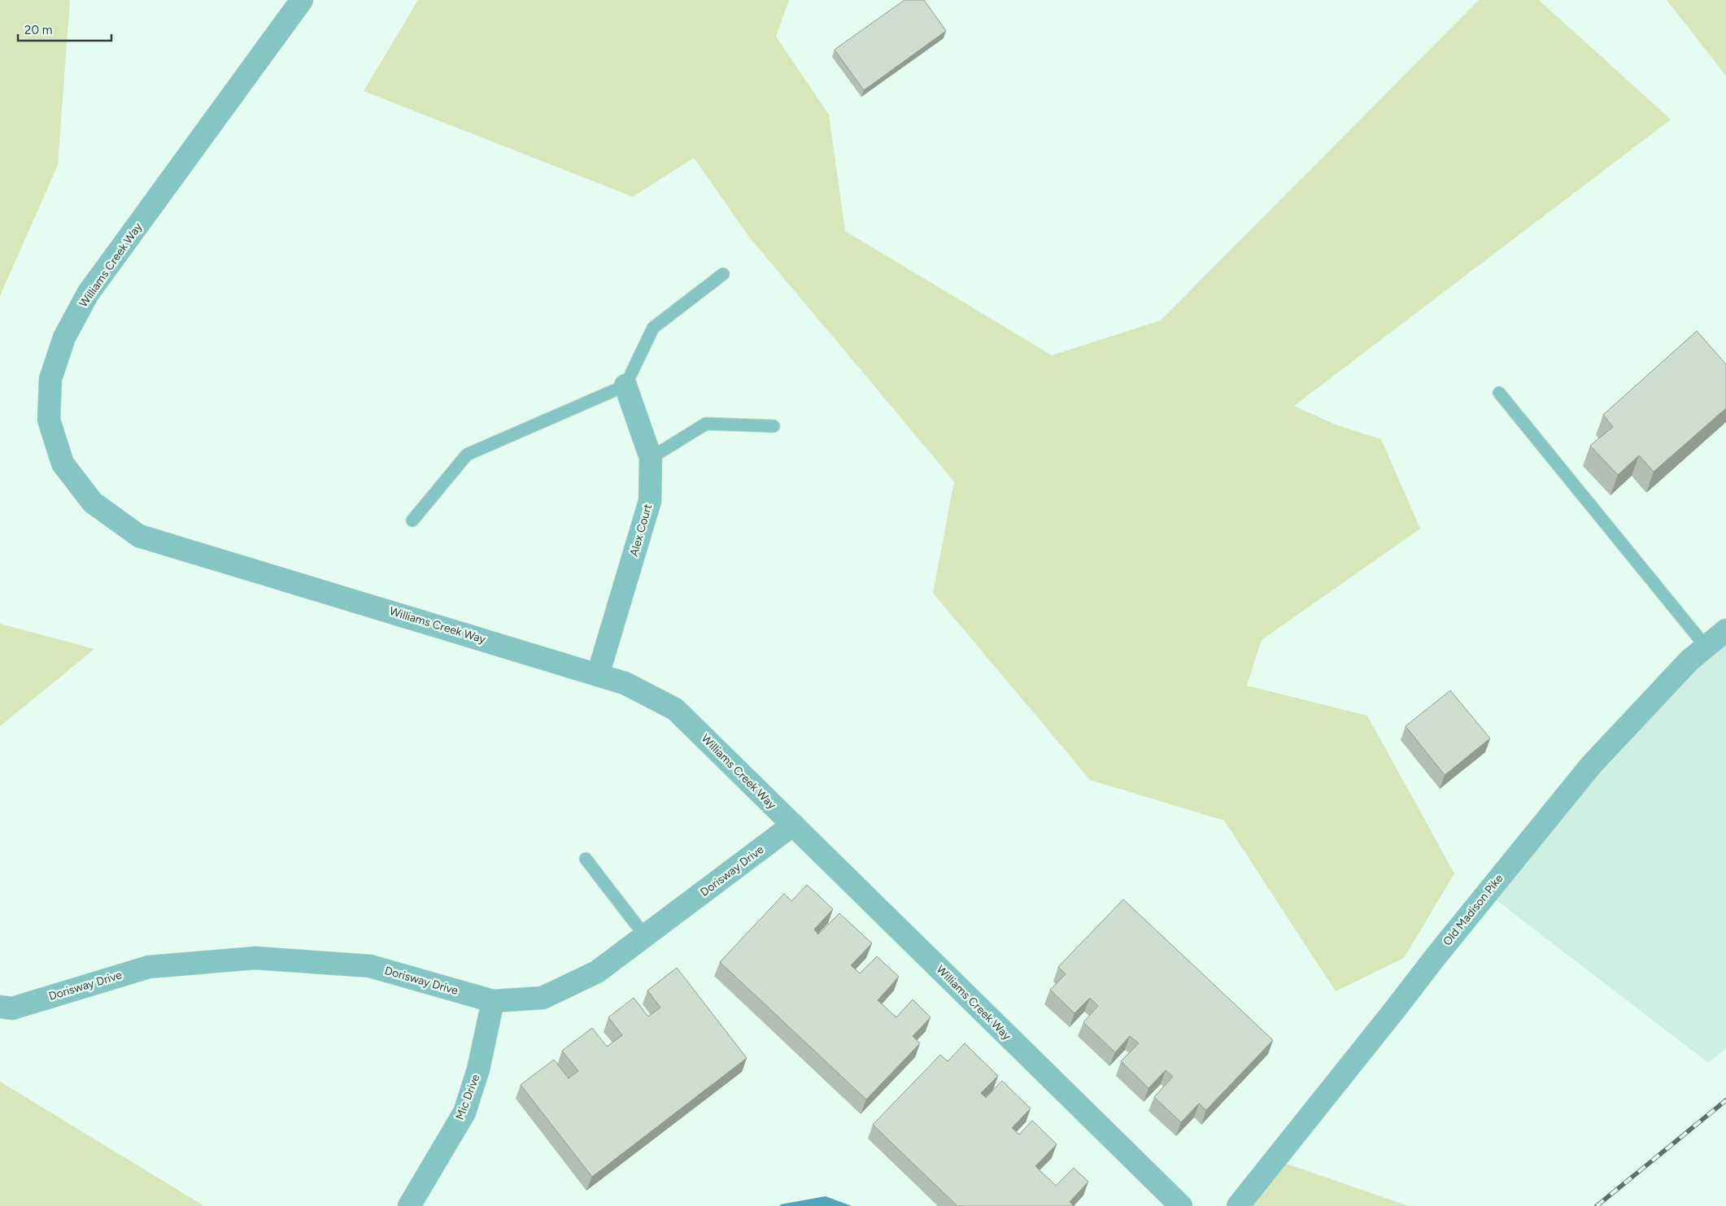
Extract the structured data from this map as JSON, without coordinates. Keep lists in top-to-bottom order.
{
  "streets": {
    "street": [
      "Williams Creek Way",
      "Alex Court",
      "Dorisway Drive",
      "Old Madison Pike",
      "Mic Drive"
    ]
  },
  "crossings": [
    ["Williams Creek Way", "Alex Court"],
    ["Williams Creek Way", "Dorisway Drive"],
    ["Dorisway Drive", "Mic Drive"]
  ],
  "scale_bar": "20 m"
}
